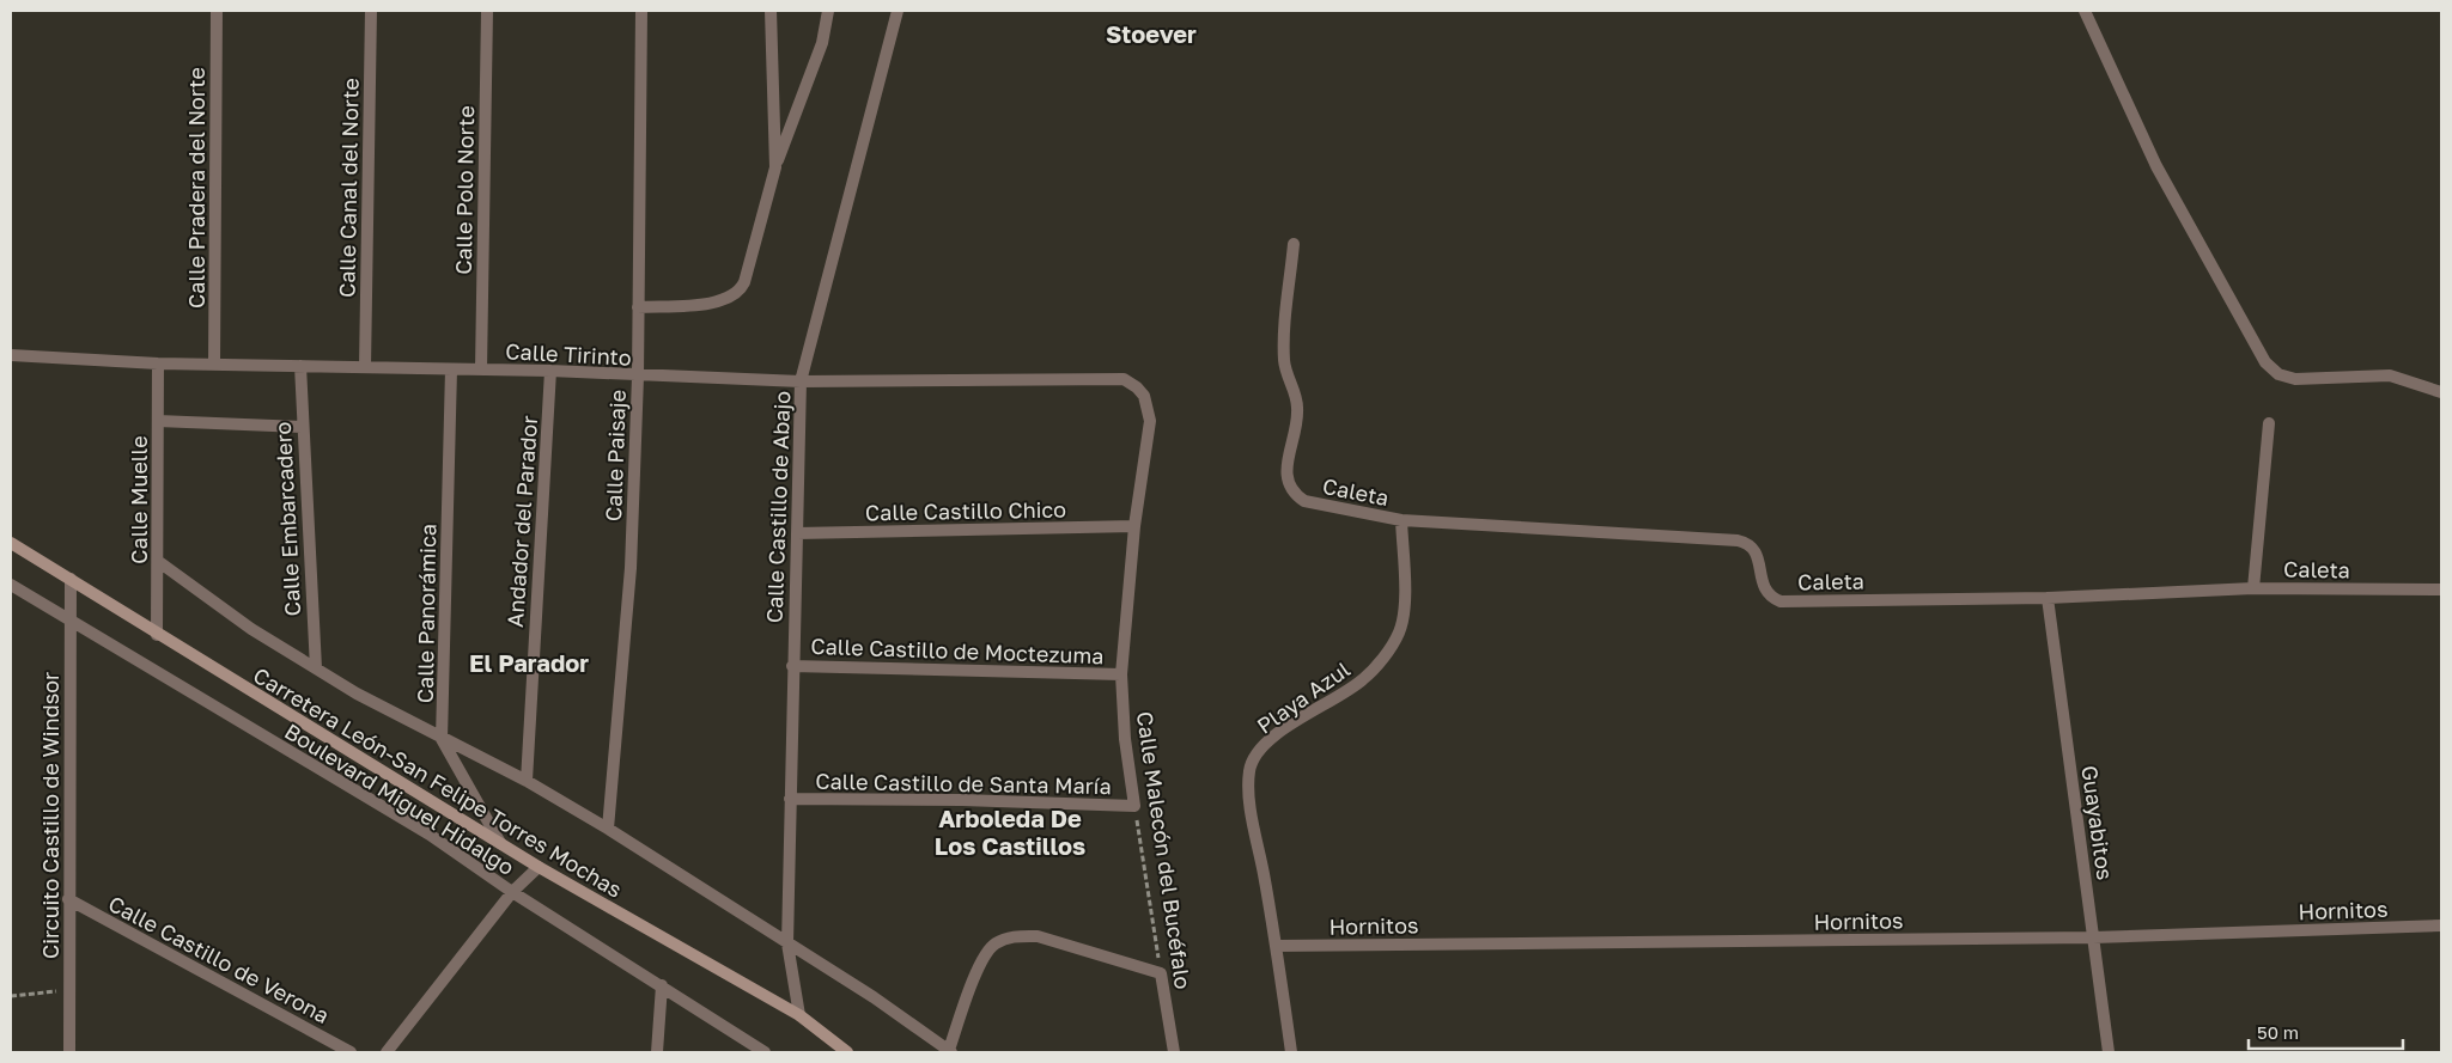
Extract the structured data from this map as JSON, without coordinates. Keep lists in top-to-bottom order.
{
  "streets": {
    "main road": ["Carretera León-San Felipe Torres Mochas"],
    "street": [
      "Calle Pradera del Norte",
      "Calle Canal del Norte",
      "Calle Polo Norte",
      "Calle Tirinto",
      "Calle Paisaje",
      "Caleta",
      "Calle Muelle",
      "Calle Castillo de Abajo",
      "Calle Castillo Chico",
      "Calle Embarcadero",
      "Andador del Parador",
      "Calle Panorámica",
      "Calle Castillo de Moctezuma",
      "Playa Azul",
      "Calle Castillo de Santa María",
      "Boulevard Miguel Hidalgo",
      "Circuito Castillo de Windsor",
      "Guayabitos",
      "Calle Malecón del Bucéfalo",
      "Hornitos",
      "Calle Castillo de Verona"
    ]
  },
  "crossings": [
    ["Calle Pradera del Norte", "Calle Tirinto"],
    ["Calle Canal del Norte", "Calle Tirinto"],
    ["Calle Polo Norte", "Calle Tirinto"],
    ["Calle Tirinto", "Calle Paisaje"],
    ["Calle Tirinto", "Calle Muelle"],
    ["Calle Tirinto", "Calle Castillo de Abajo"],
    ["Calle Tirinto", "Calle Embarcadero"],
    ["Calle Tirinto", "Andador del Parador"],
    ["Calle Tirinto", "Calle Panorámica"],
    ["Calle Tirinto", "Calle Malecón del Bucéfalo"],
    ["Caleta", "Playa Azul"],
    ["Caleta", "Guayabitos"],
    ["Calle Muelle", "Carretera León-San Felipe Torres Mochas"],
    ["Calle Castillo de Abajo", "Calle Castillo Chico"],
    ["Calle Castillo de Abajo", "Calle Castillo de Moctezuma"],
    ["Calle Castillo de Abajo", "Carretera León-San Felipe Torres Mochas"],
    ["Calle Castillo de Abajo", "Calle Castillo de Santa María"],
    ["Calle Castillo Chico", "Calle Malecón del Bucéfalo"],
    ["Calle Castillo de Moctezuma", "Calle Malecón del Bucéfalo"],
    ["Playa Azul", "Hornitos"],
    ["Carretera León-San Felipe Torres Mochas", "Circuito Castillo de Windsor"],
    ["Calle Castillo de Santa María", "Calle Malecón del Bucéfalo"],
    ["Boulevard Miguel Hidalgo", "Circuito Castillo de Windsor"],
    ["Circuito Castillo de Windsor", "Calle Castillo de Verona"],
    ["Guayabitos", "Hornitos"]
  ],
  "districts": ["Stoever", "El Parador", "Arboleda De Los Castillos"],
  "scale_bar": "50 m"
}
